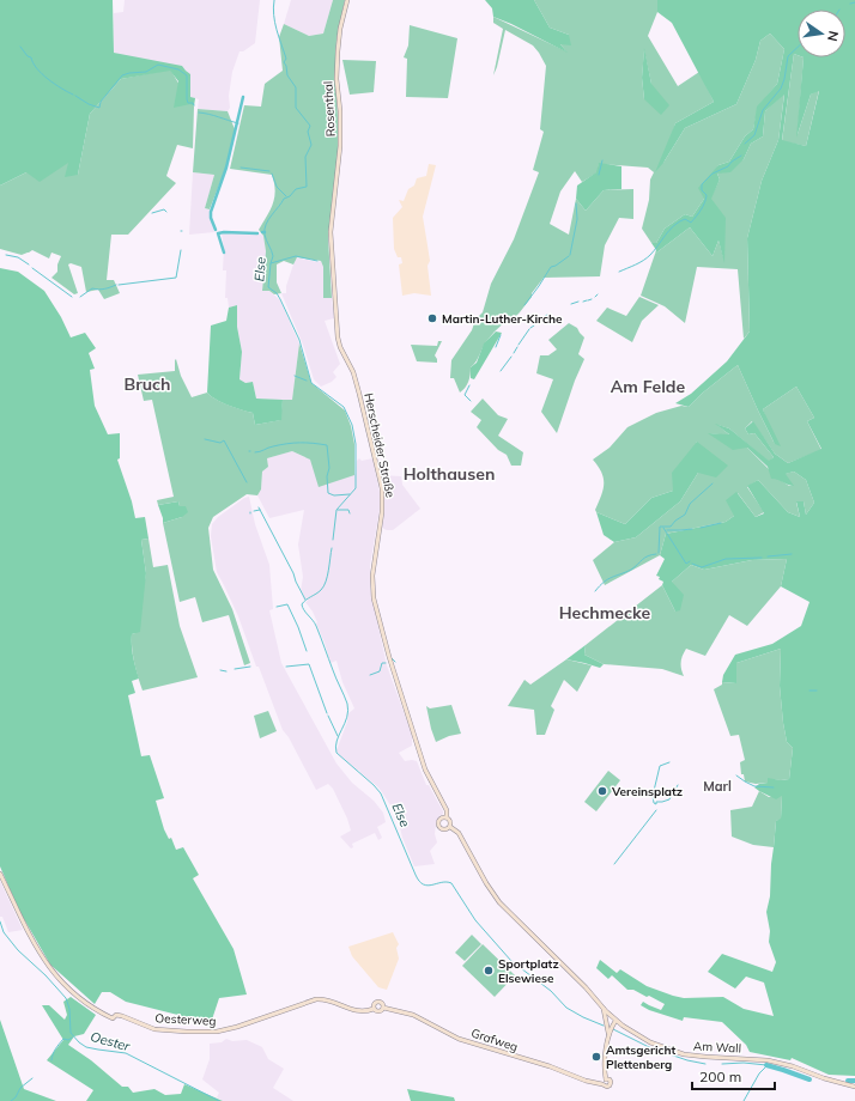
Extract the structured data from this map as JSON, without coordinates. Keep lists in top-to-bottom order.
{
  "streets": {
    "main road": [
      "Rosenthal",
      "Herscheider Straße",
      "Oesterweg",
      "Grafweg",
      "Am Wall"
    ]
  },
  "crossings": [
    ["Rosenthal", "Herscheider Straße"],
    ["Herscheider Straße", "Am Wall"],
    ["Oesterweg", "Grafweg"]
  ],
  "districts": [
    "Bruch",
    "Am Felde",
    "Holthausen",
    "Hechmecke",
    "Marl"
  ],
  "water": ["Else", "Oester"],
  "places": [
    "Martin-Luther-Kirche",
    "Vereinsplatz",
    "Sportplatz Elsewiese",
    "Amtsgericht Plettenberg"
  ],
  "scale_bar": "200 m",
  "north": "right"
}
